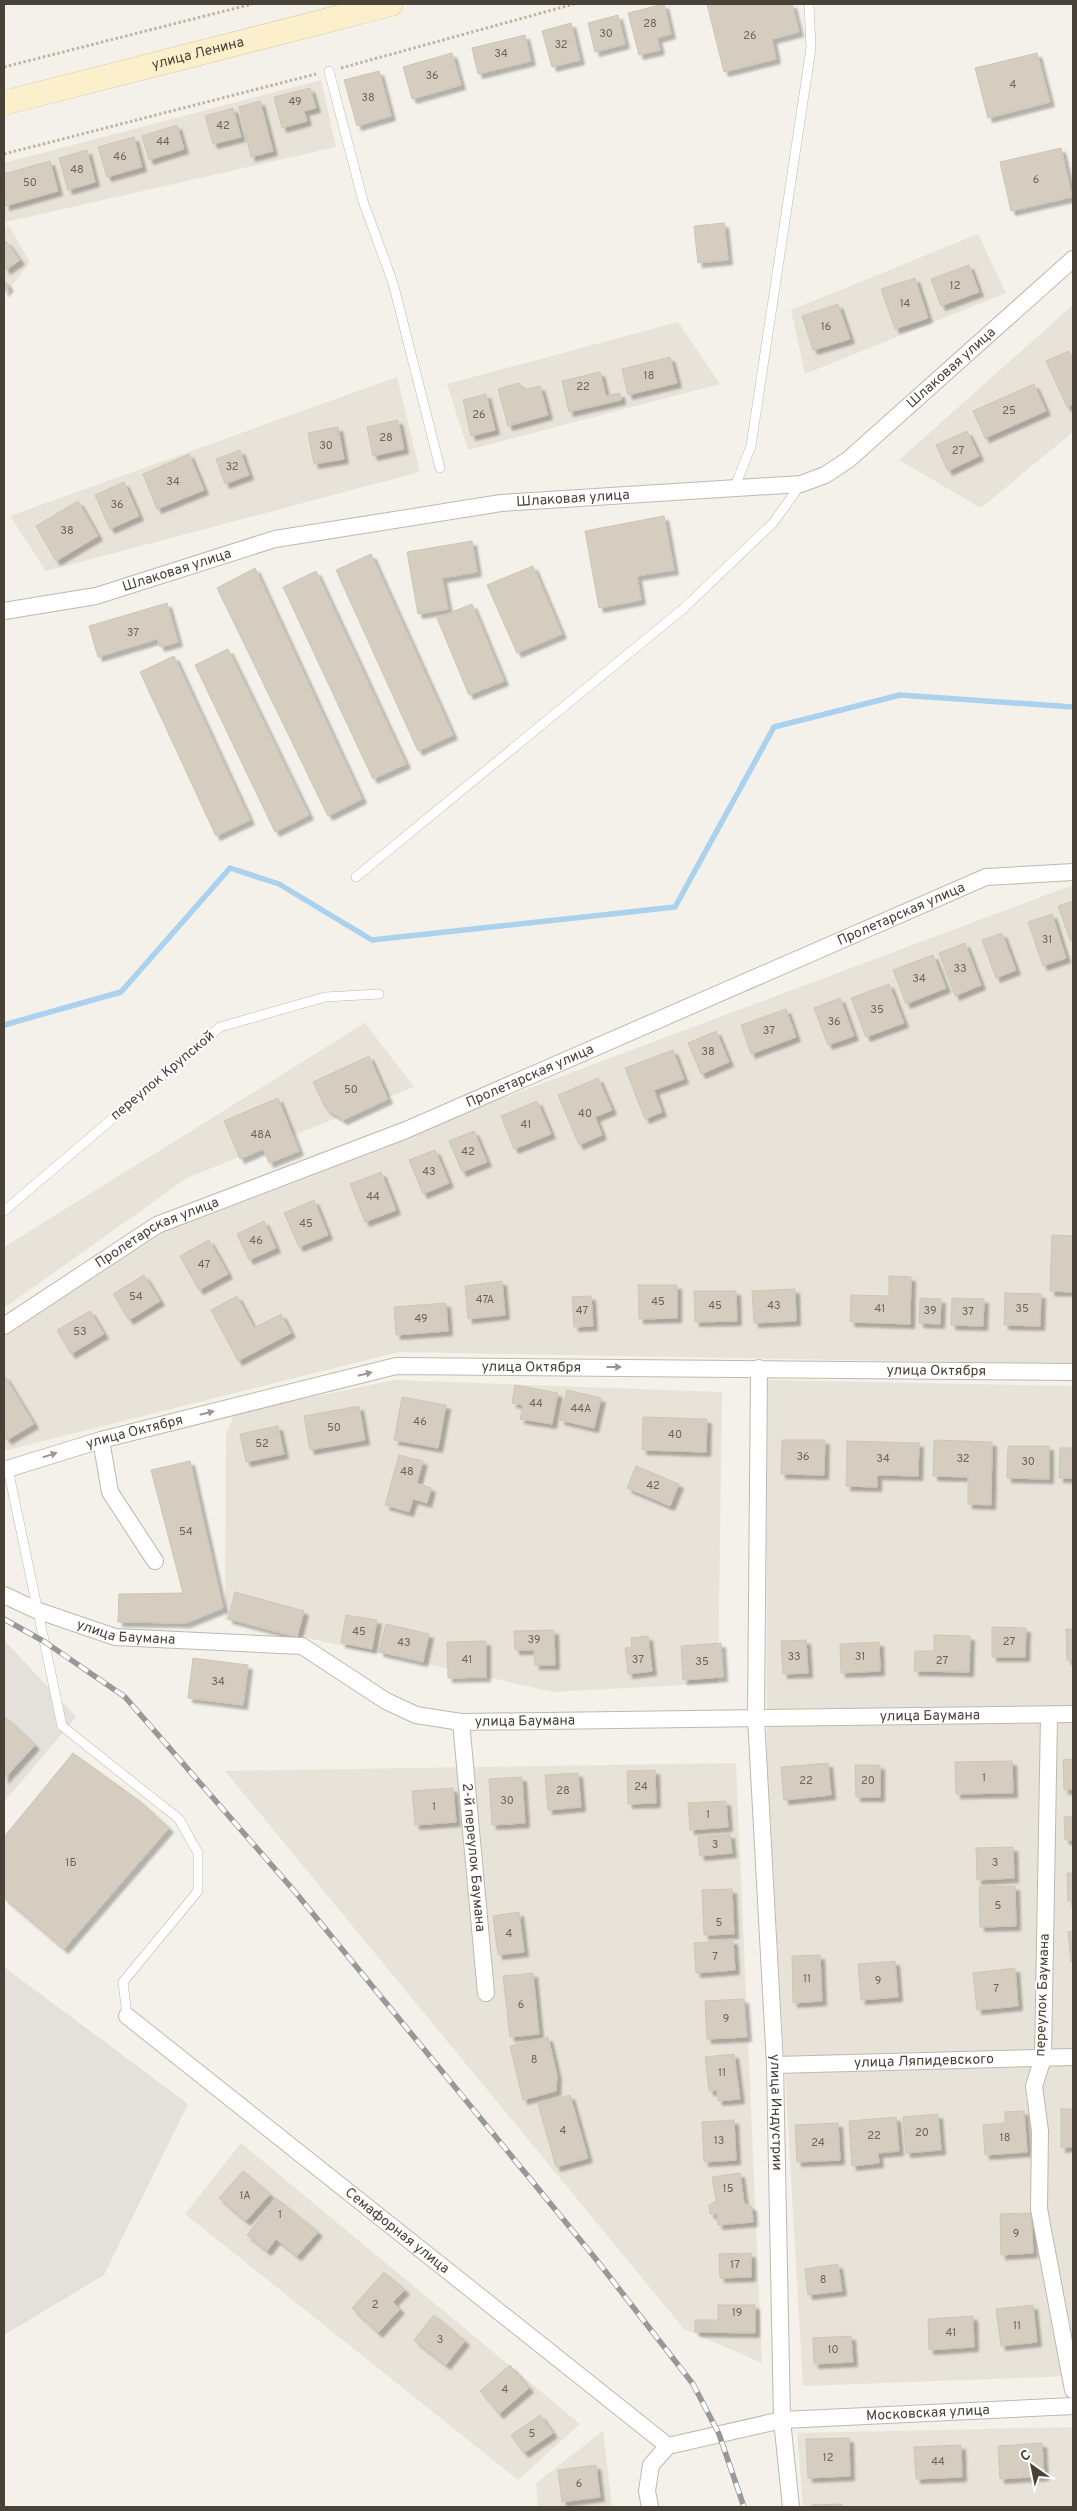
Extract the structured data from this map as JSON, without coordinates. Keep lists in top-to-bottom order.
{
  "streets": {
    "main road": ["улица Ленина"],
    "street": [
      "Шлаковая улица",
      "Пролетарская улица",
      "улица Октября",
      "улица Баумана",
      "2-й переулок Баумана",
      "переулок Баумана",
      "улица Ляпидевского",
      "улица Индустрии",
      "Семафорная улица",
      "Московская улица"
    ],
    "lane": ["переулок Крупской"]
  },
  "crossings": [
    ["улица Октября", "улица Индустрии"],
    ["улица Баумана", "2-й переулок Баумана"],
    ["улица Баумана", "переулок Баумана"],
    ["улица Баумана", "улица Индустрии"],
    ["переулок Баумана", "улица Ляпидевского"],
    ["улица Ляпидевского", "улица Индустрии"],
    ["улица Индустрии", "Московская улица"]
  ],
  "one_way": ["улица Октября"],
  "house_numbers": [
    "28",
    "30",
    "26",
    "32",
    "34",
    "36",
    "4",
    "38",
    "49",
    "42",
    "44",
    "46",
    "48",
    "6",
    "50",
    "12",
    "14",
    "16",
    "18",
    "22",
    "25",
    "26",
    "28",
    "30",
    "27",
    "32",
    "34",
    "36",
    "38",
    "37",
    "31",
    "33",
    "34",
    "35",
    "36",
    "37",
    "38",
    "50",
    "40",
    "41",
    "48А",
    "42",
    "43",
    "44",
    "45",
    "46",
    "47",
    "54",
    "47А",
    "45",
    "45",
    "43",
    "41",
    "35",
    "47",
    "39",
    "37",
    "49",
    "53",
    "44",
    "44А",
    "46",
    "50",
    "40",
    "52",
    "36",
    "34",
    "32",
    "30",
    "48",
    "42",
    "54",
    "45",
    "39",
    "27",
    "43",
    "33",
    "31",
    "41",
    "37",
    "27",
    "35",
    "34",
    "1",
    "22",
    "20",
    "24",
    "28",
    "30",
    "1",
    "1",
    "3",
    "1Б",
    "3",
    "5",
    "5",
    "4",
    "7",
    "11",
    "9",
    "7",
    "6",
    "9",
    "8",
    "11",
    "4",
    "20",
    "22",
    "18",
    "13",
    "24",
    "15",
    "1А",
    "1",
    "9",
    "17",
    "8",
    "2",
    "19",
    "11",
    "41",
    "3",
    "10",
    "4",
    "5",
    "12",
    "44",
    "6"
  ],
  "north": "top left"
}
